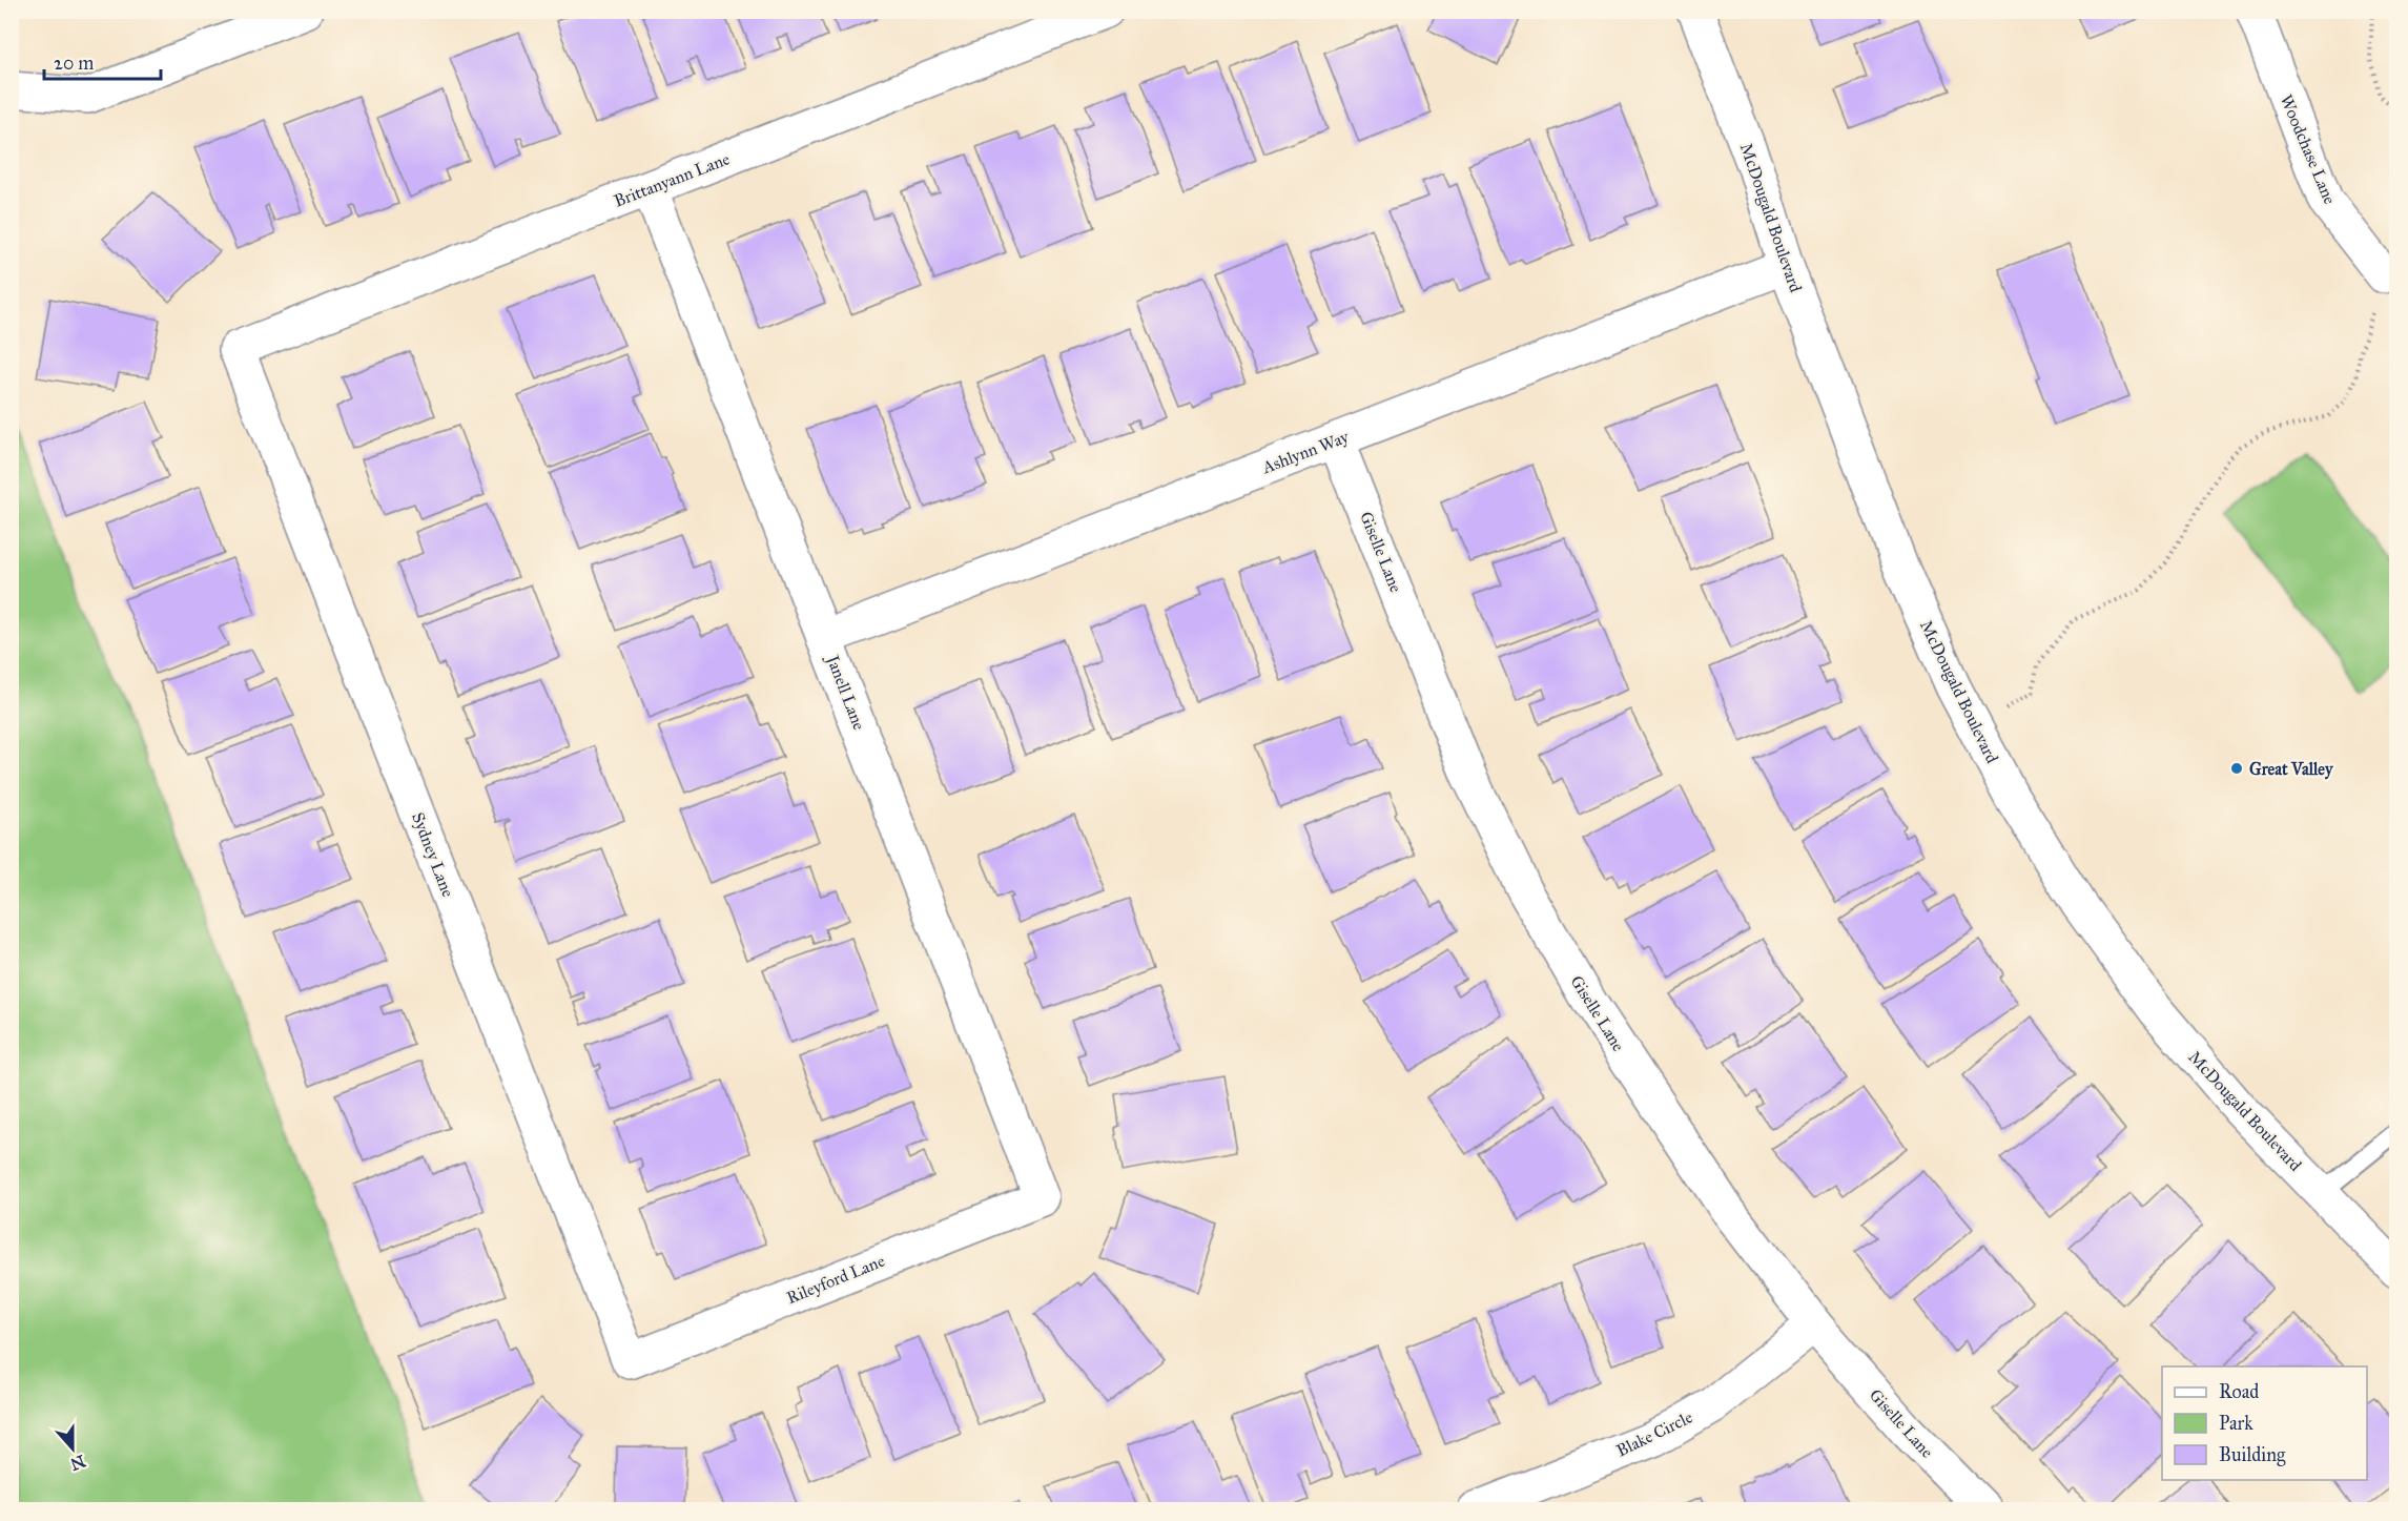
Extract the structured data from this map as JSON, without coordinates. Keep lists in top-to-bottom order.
{
  "streets": {
    "street": [
      "Woodchase Lane",
      "Brittanyann Lane",
      "McDougald Boulevard",
      "Ashlynn Way",
      "Giselle Lane",
      "Janell Lane",
      "Sydney Lane",
      "Rileyford Lane",
      "Blake Circle"
    ]
  },
  "crossings": [
    ["Brittanyann Lane", "Janell Lane"],
    ["Brittanyann Lane", "Sydney Lane"],
    ["McDougald Boulevard", "Ashlynn Way"],
    ["Ashlynn Way", "Giselle Lane"],
    ["Ashlynn Way", "Janell Lane"],
    ["Giselle Lane", "Blake Circle"],
    ["Janell Lane", "Rileyford Lane"],
    ["Sydney Lane", "Rileyford Lane"]
  ],
  "places": ["Great Valley"],
  "legend": ["Road", "Park", "Building"],
  "scale_bar": "20 m",
  "north": "bottom"
}
